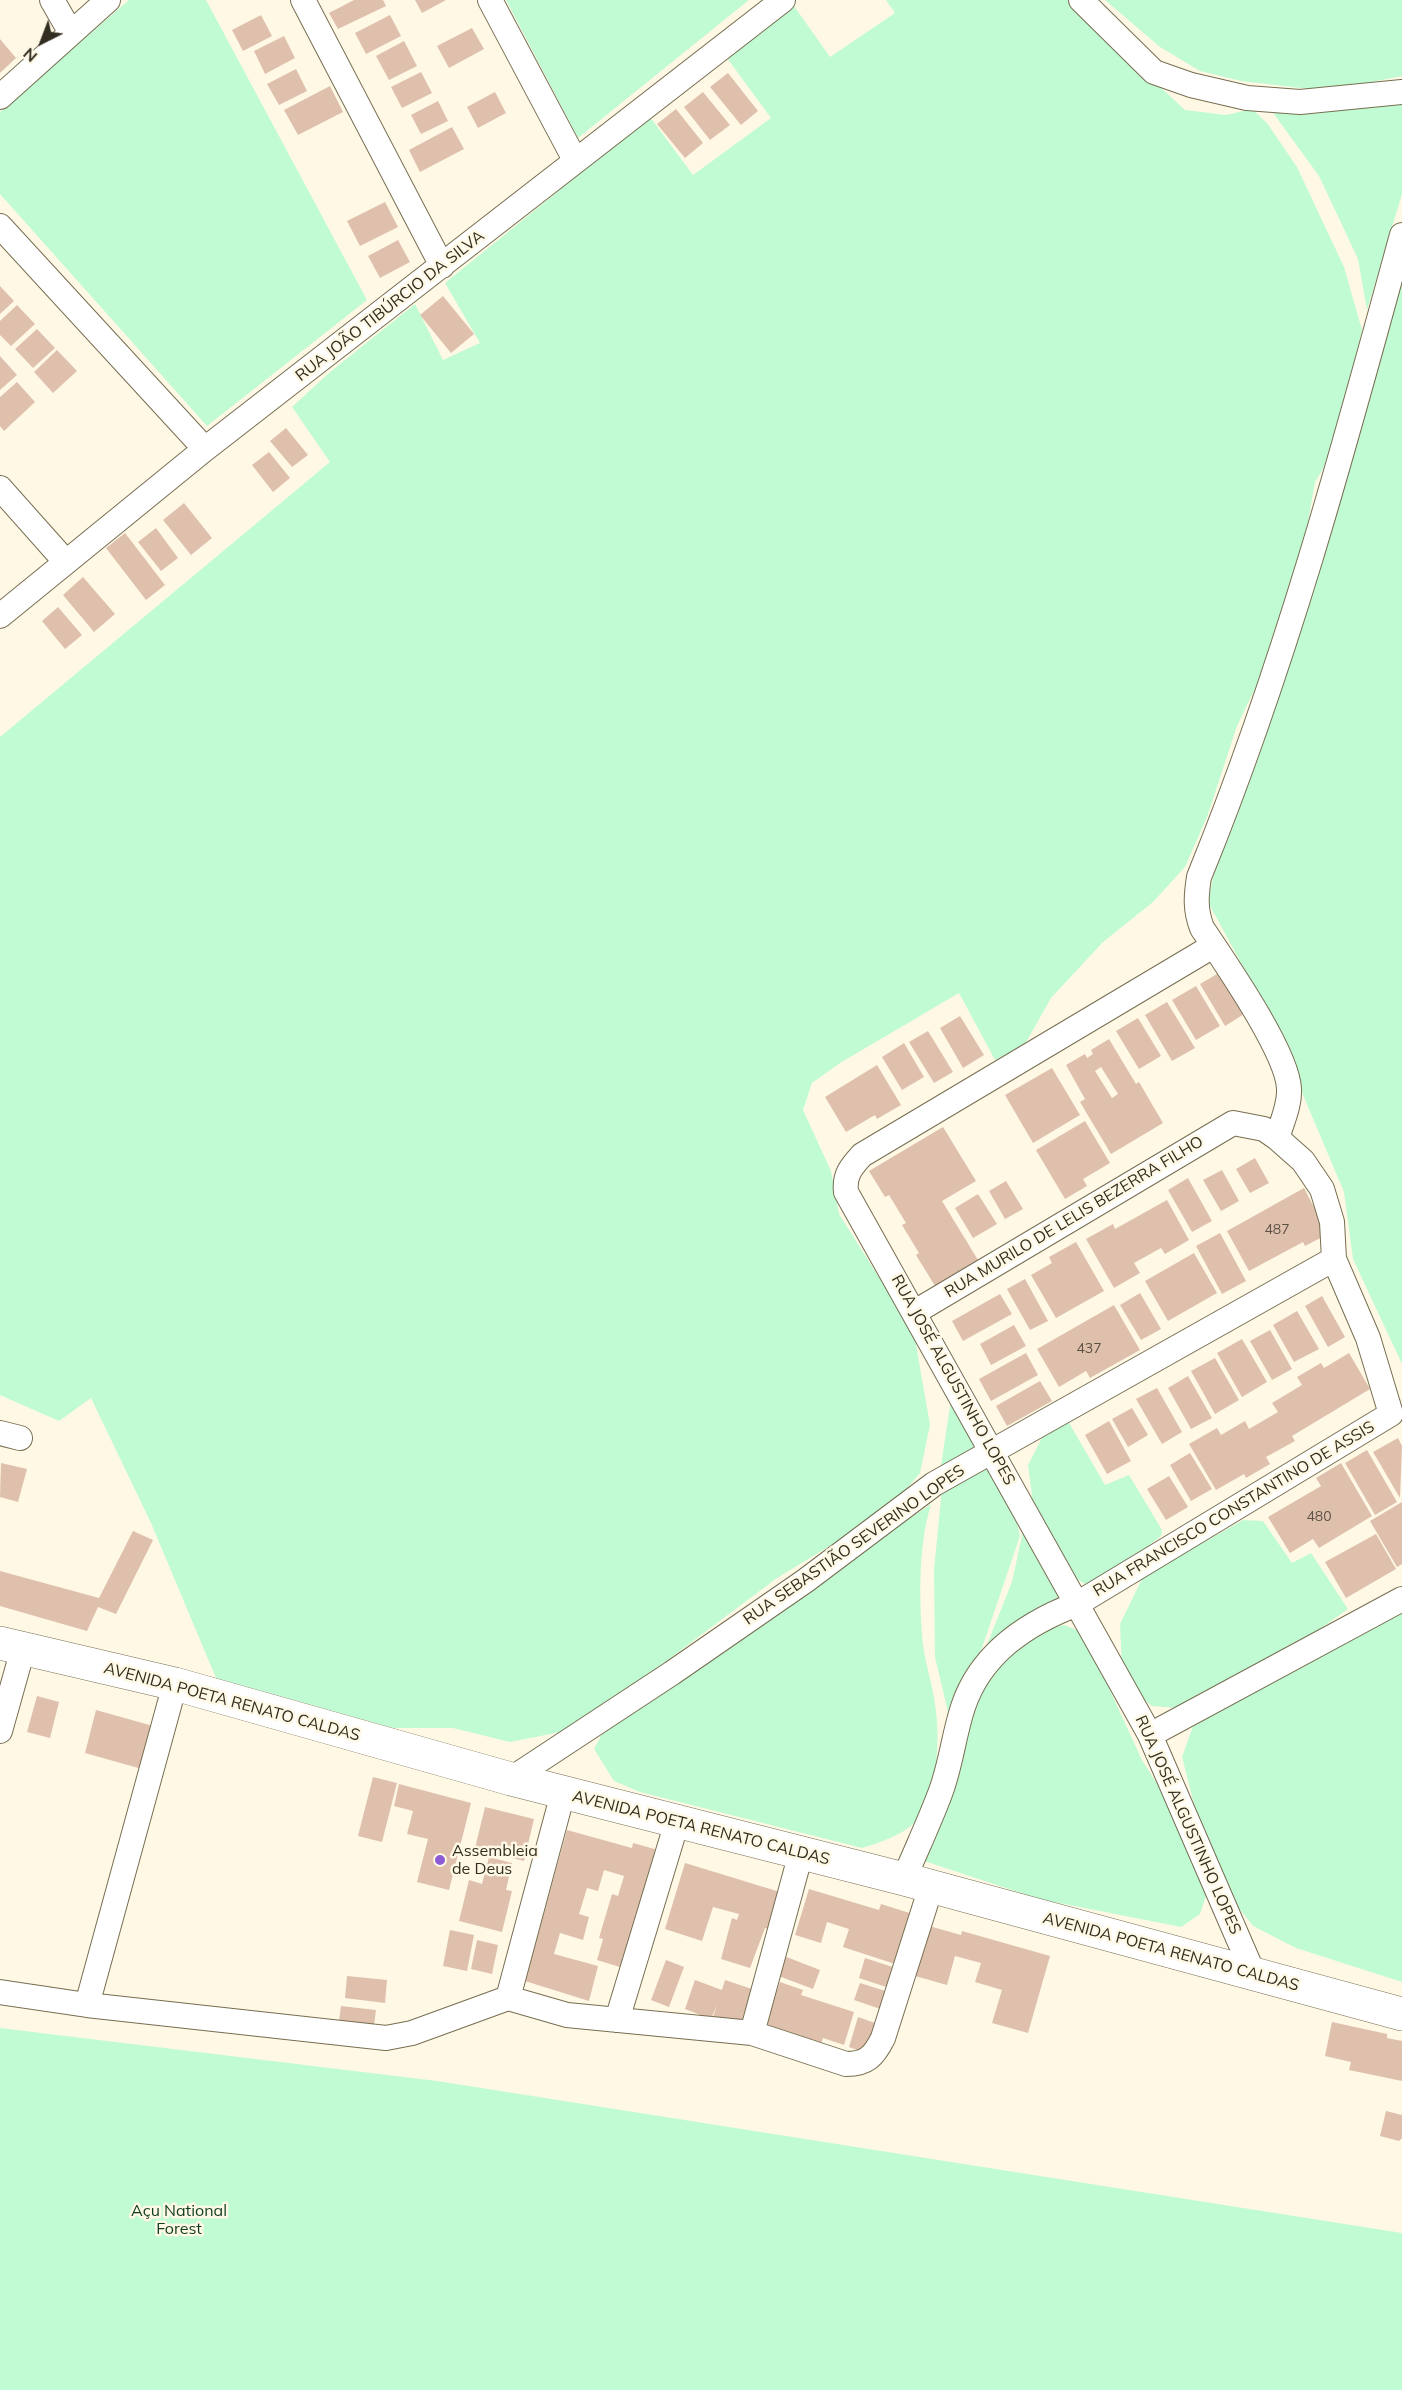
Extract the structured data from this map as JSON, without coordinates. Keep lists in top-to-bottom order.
{
  "streets": {
    "main road": ["AVENIDA POETA RENATO CALDAS"],
    "street": [
      "RUA JOÃO TIBÚRCIO DA SILVA",
      "RUA MURILO DE LELIS BEZERRA FILHO",
      "RUA JOSÉ ALGUSTINHO LOPES",
      "RUA FRANCISCO CONSTANTINO DE ASSIS",
      "RUA SEBASTIÃO SEVERINO LOPES"
    ]
  },
  "crossings": [
    ["RUA MURILO DE LELIS BEZERRA FILHO", "RUA JOSÉ ALGUSTINHO LOPES"],
    ["RUA JOSÉ ALGUSTINHO LOPES", "RUA FRANCISCO CONSTANTINO DE ASSIS"],
    ["RUA JOSÉ ALGUSTINHO LOPES", "RUA SEBASTIÃO SEVERINO LOPES"],
    ["RUA JOSÉ ALGUSTINHO LOPES", "AVENIDA POETA RENATO CALDAS"],
    ["RUA FRANCISCO CONSTANTINO DE ASSIS", "RUA SEBASTIÃO SEVERINO LOPES"],
    ["RUA FRANCISCO CONSTANTINO DE ASSIS", "AVENIDA POETA RENATO CALDAS"],
    ["RUA SEBASTIÃO SEVERINO LOPES", "AVENIDA POETA RENATO CALDAS"]
  ],
  "parks": ["Açu National Forest"],
  "places": ["Assembleia de Deus"],
  "house_numbers": ["487", "437", "480"],
  "north": "bottom left"
}
